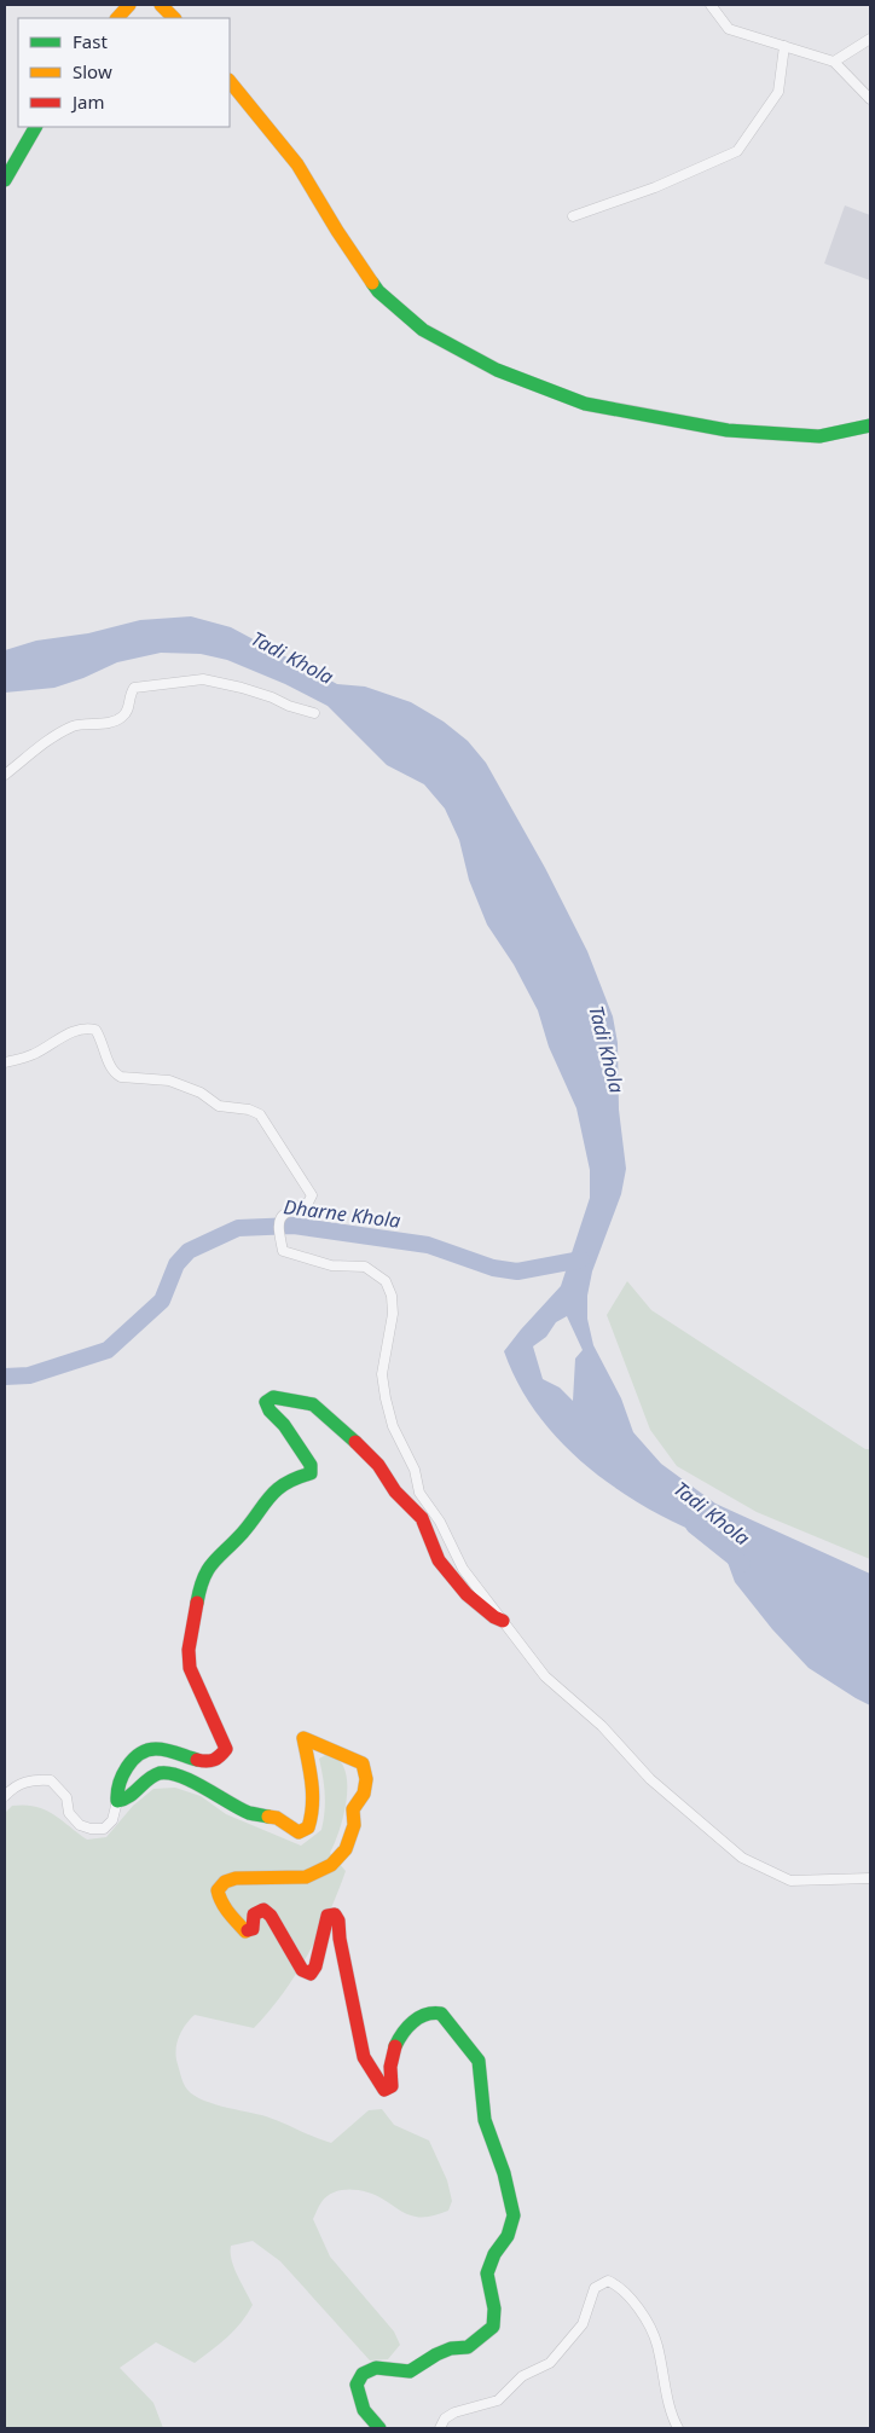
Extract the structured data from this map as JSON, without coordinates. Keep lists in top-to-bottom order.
{
  "water": ["Tadi Khola", "Dharne Khola"],
  "legend": ["Fast", "Slow", "Jam"]
}
